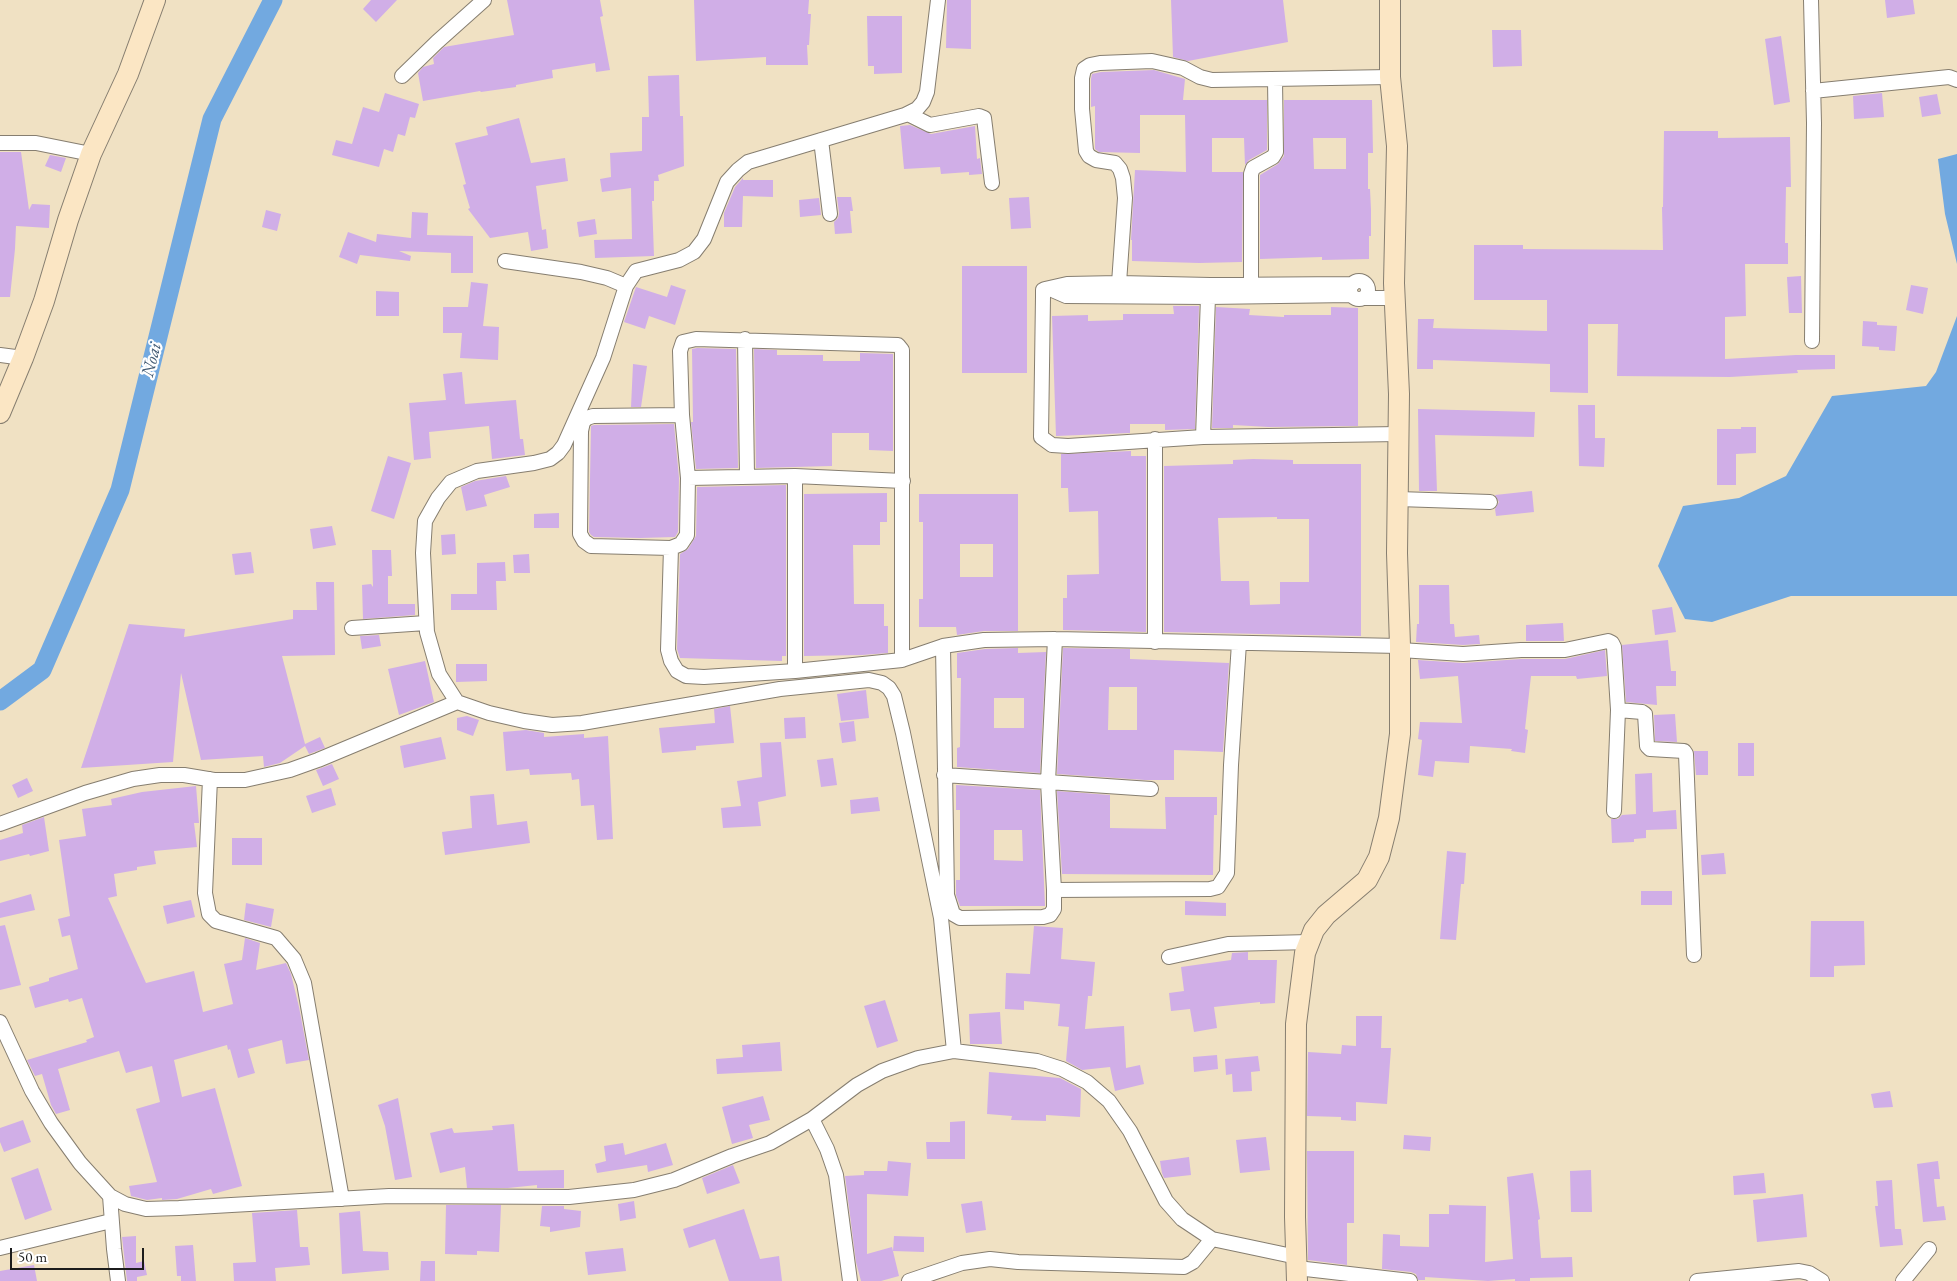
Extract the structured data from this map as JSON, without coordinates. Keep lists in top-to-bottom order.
{
  "water": ["Noai"],
  "scale_bar": "50 m"
}
